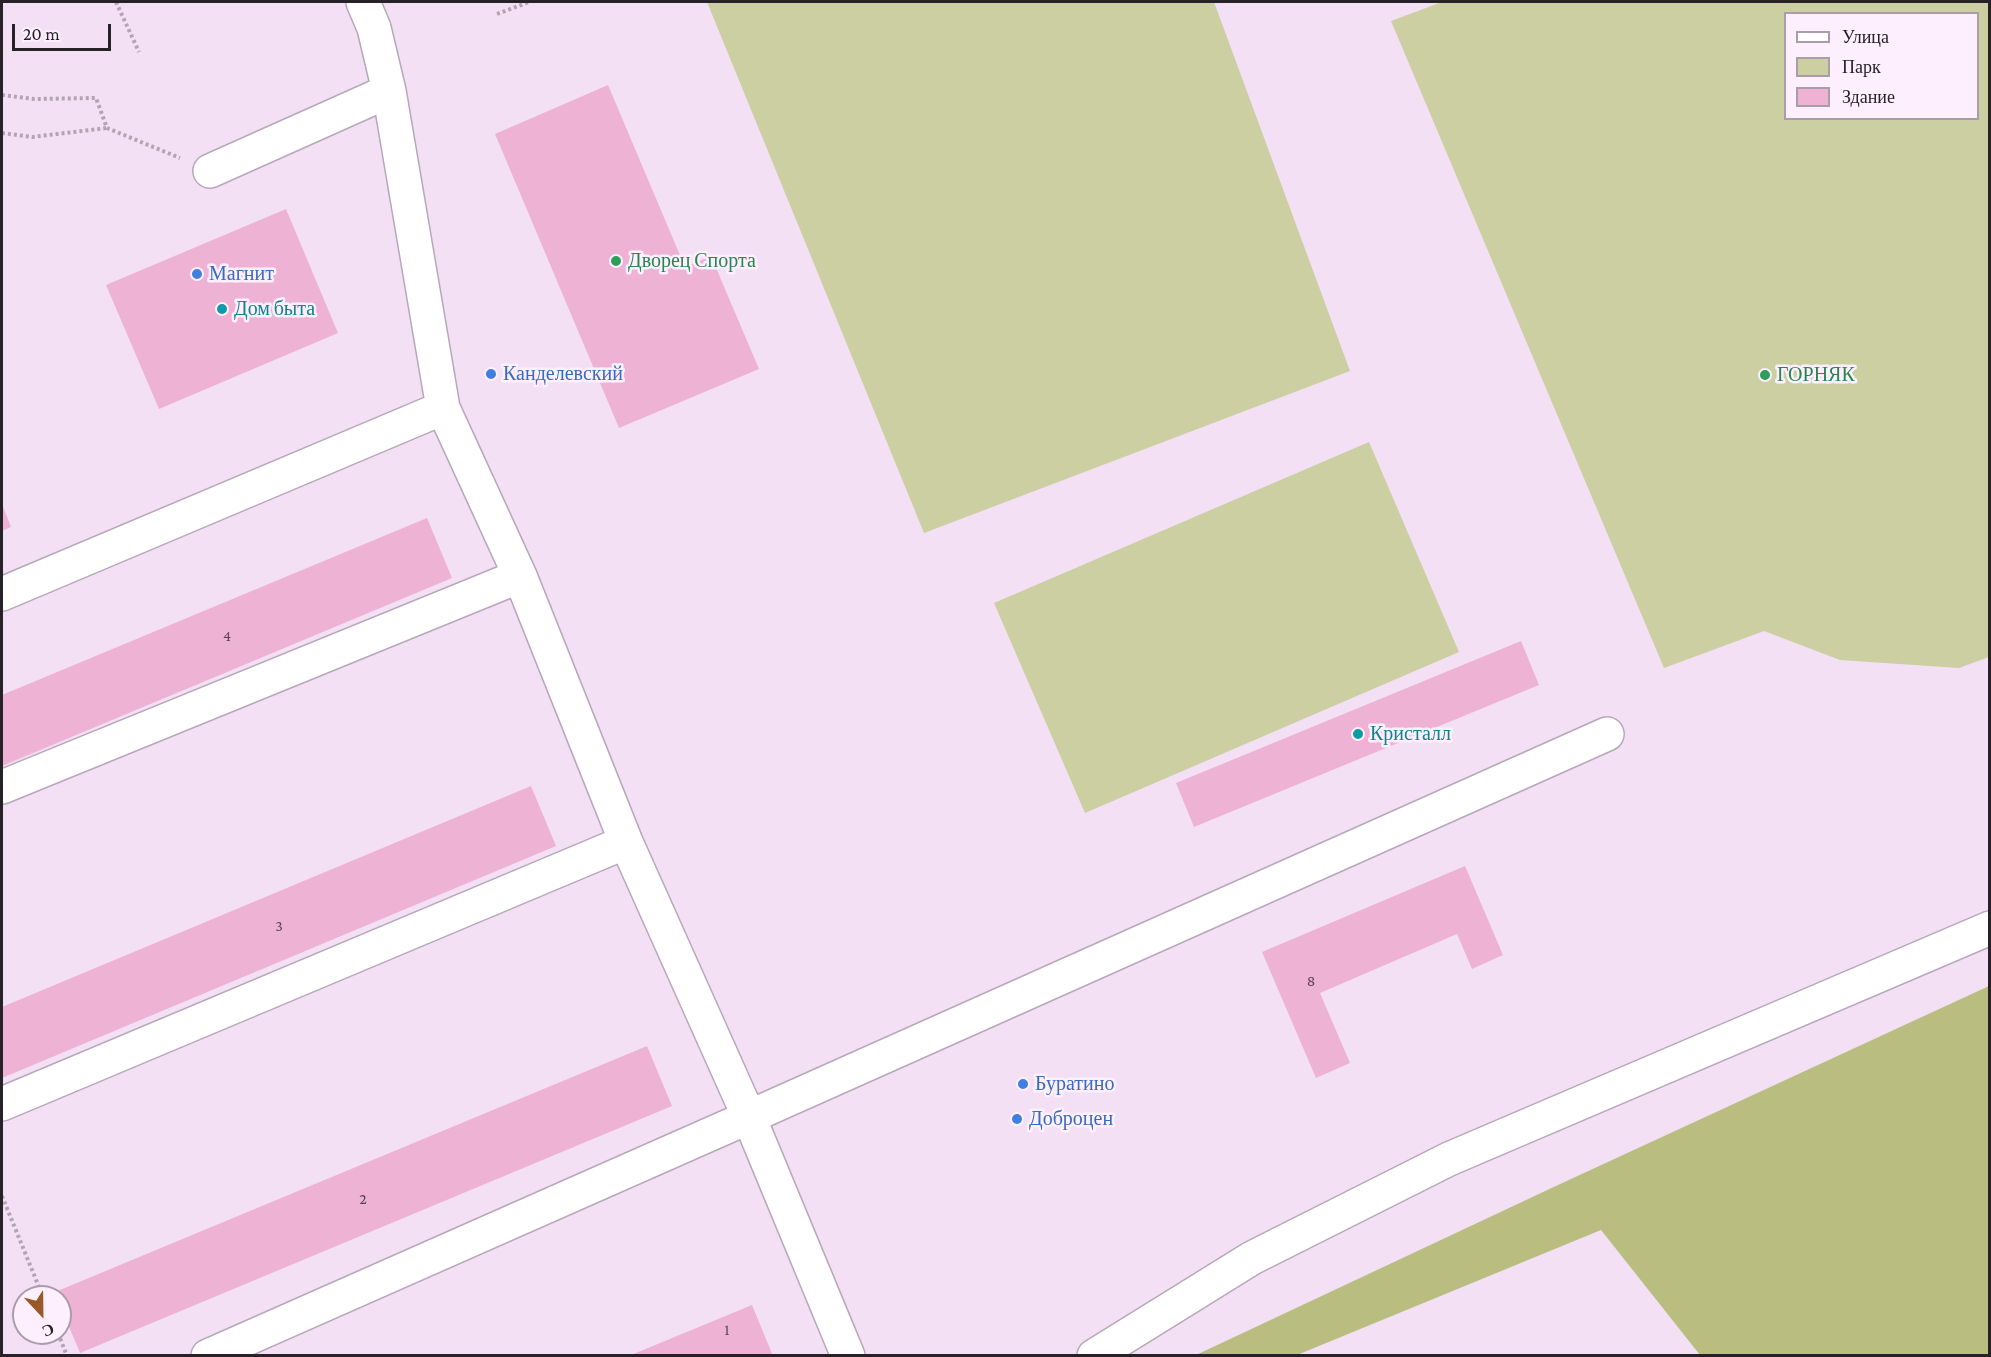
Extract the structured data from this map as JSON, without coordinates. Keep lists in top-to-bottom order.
{
  "places": [
    "Дворец Спорта",
    "Магнит",
    "Дом быта",
    "Канделевский",
    "ГОРНЯК",
    "Кристалл",
    "Буратино",
    "Доброцен"
  ],
  "house_numbers": [
    "4",
    "3",
    "8",
    "2",
    "1"
  ],
  "legend": ["Улица", "Парк", "Здание"],
  "scale_bar": "20 m",
  "north": "bottom"
}
